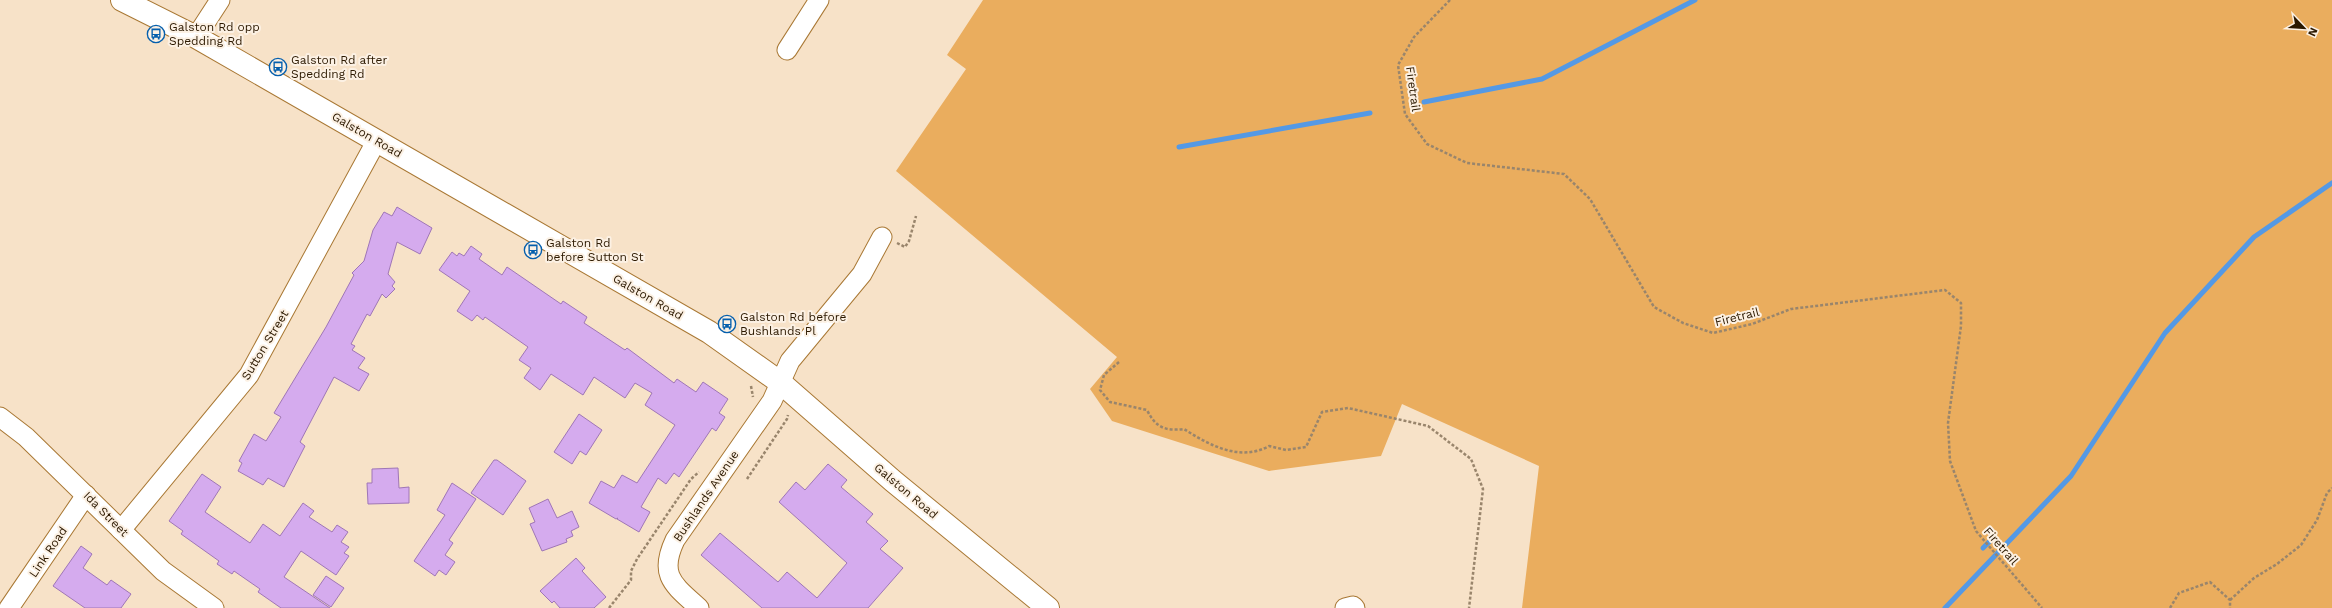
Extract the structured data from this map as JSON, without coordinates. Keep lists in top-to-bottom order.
{
  "streets": {
    "main road": ["Galston Road"],
    "street": [
      "Sutton Street",
      "Bushlands Avenue",
      "Ida Street",
      "Link Road"
    ],
    "path": ["Firetrail"]
  },
  "crossings": [
    ["Galston Road", "Sutton Street"],
    ["Galston Road", "Bushlands Avenue"],
    ["Sutton Street", "Ida Street"],
    ["Ida Street", "Link Road"]
  ],
  "places": {
    "bus stop": [
      "Galston Rd opp Spedding Rd",
      "Galston Rd after Spedding Rd",
      "Galston Rd before Sutton St",
      "Galston Rd before Bushlands Pl"
    ]
  },
  "north": "bottom right"
}
